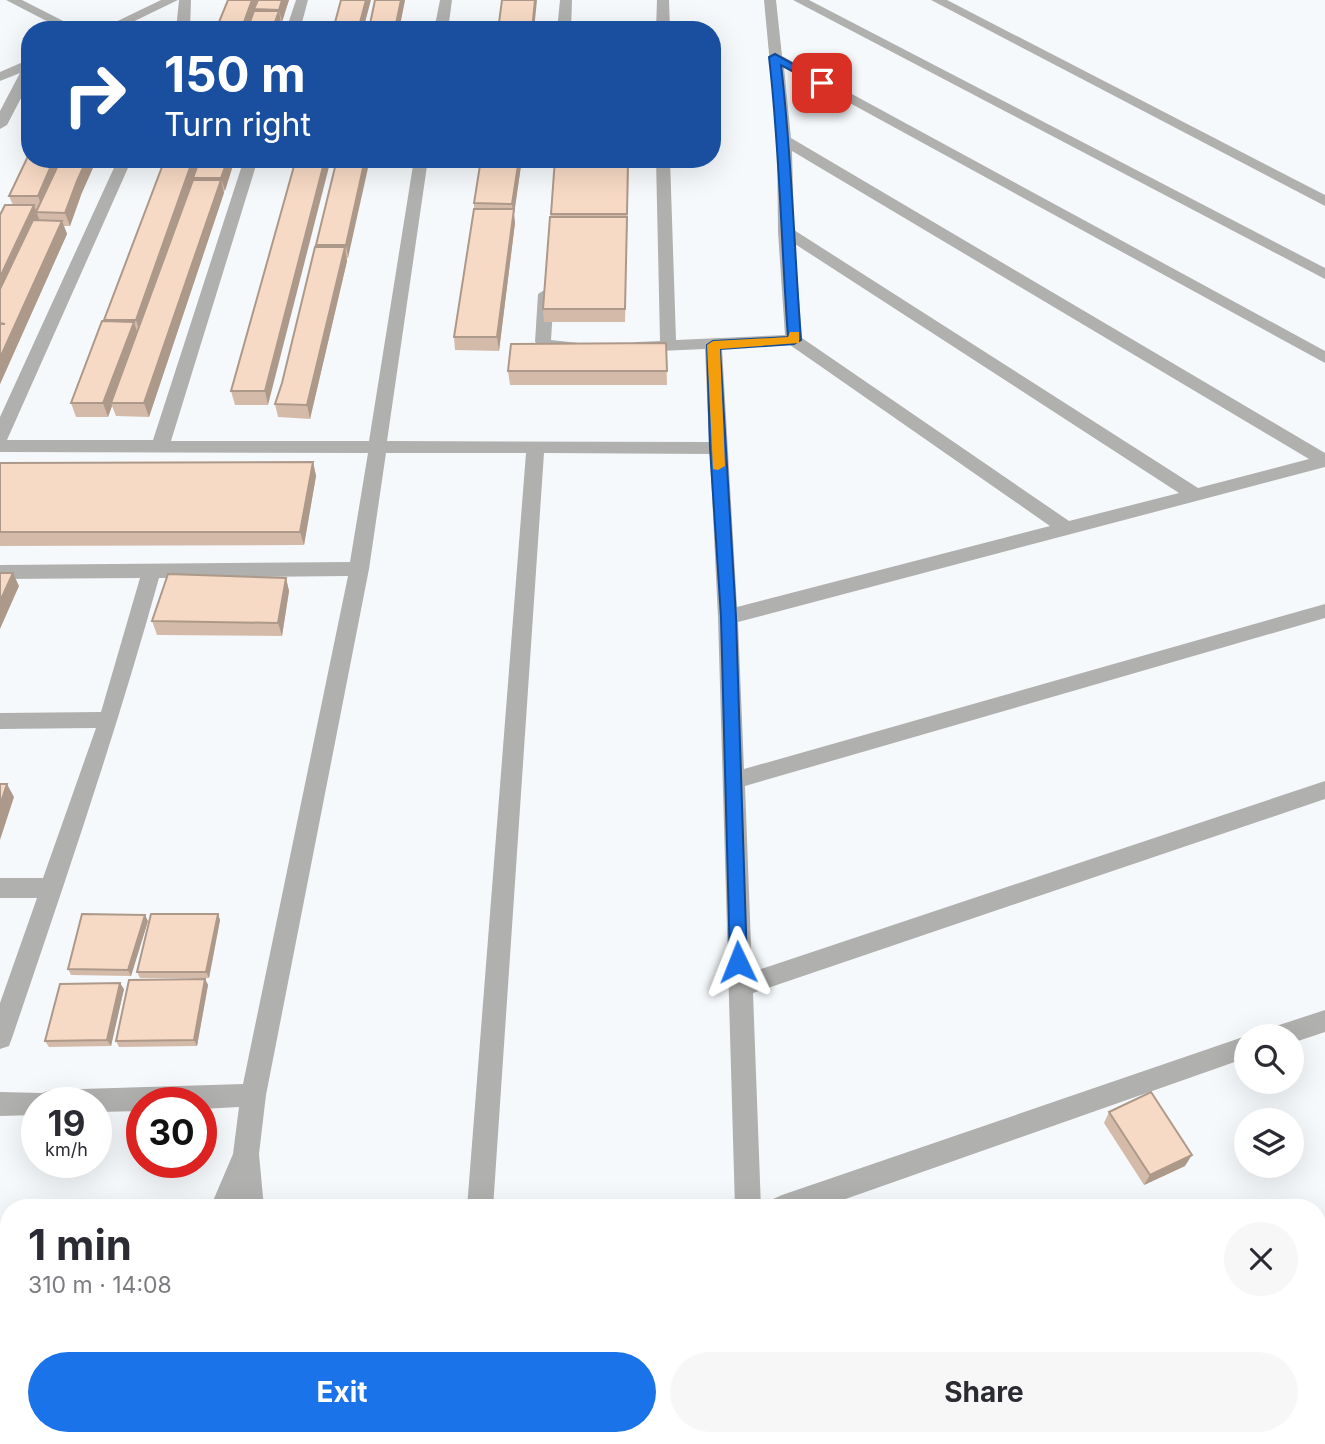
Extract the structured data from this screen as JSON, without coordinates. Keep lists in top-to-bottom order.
{
  "page": {
    "turn": ["150 m", "Turn right"],
    "speed": "19 km/h",
    "limit": "30",
    "heading": ["1 min", "310 m · 14:08"],
    "buttons": ["Exit", "Share"]
  }
}
